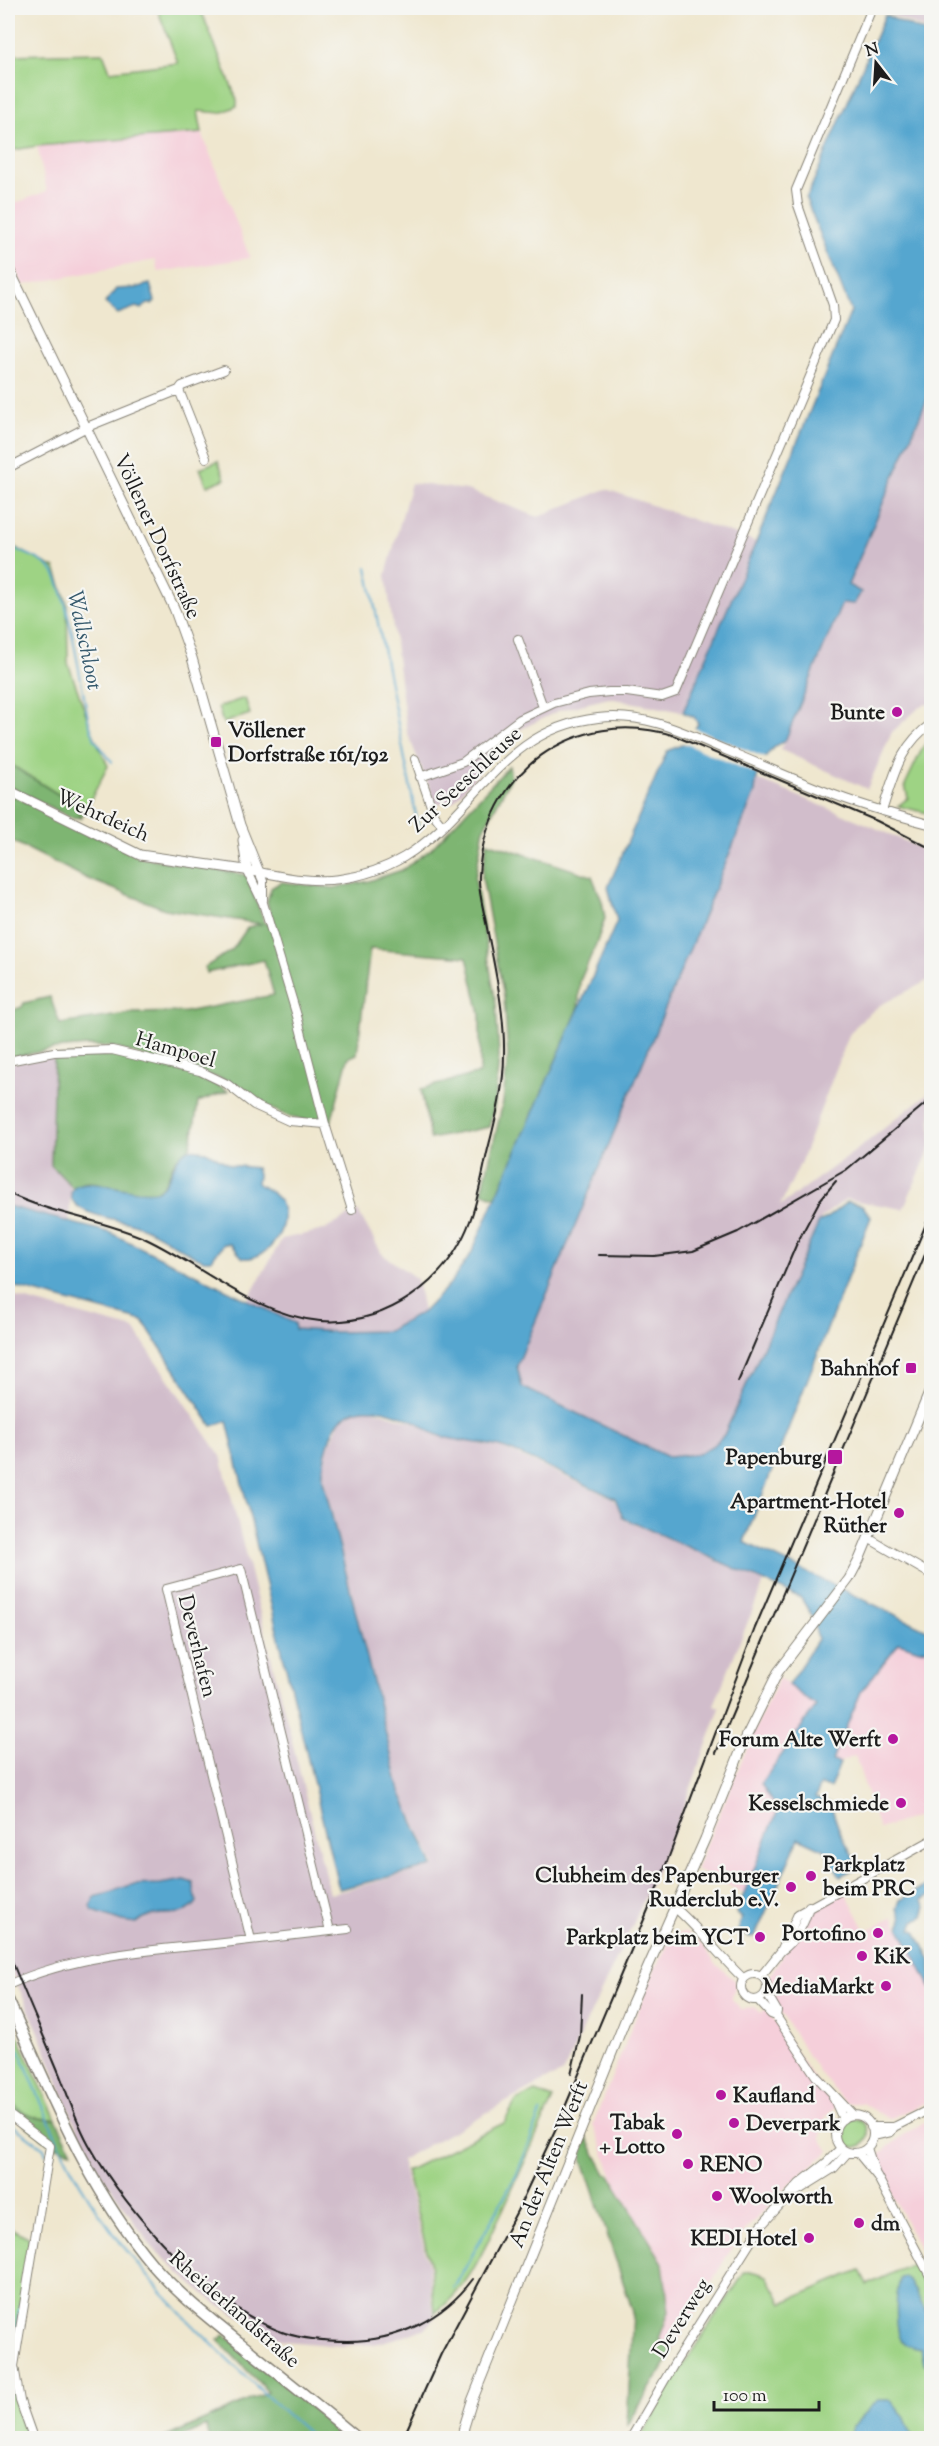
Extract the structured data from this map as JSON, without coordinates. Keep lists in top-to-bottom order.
{
  "streets": {
    "main road": ["Rheiderlandstraße"],
    "street": [
      "Völlener Dorfstraße",
      "Zur Seeschleuse",
      "Wehrdeich",
      "Hampoel",
      "Deverhafen",
      "An der Alten Werft",
      "Deverweg"
    ]
  },
  "crossings": [
    ["Völlener Dorfstraße", "Zur Seeschleuse"],
    ["Völlener Dorfstraße", "Wehrdeich"],
    ["Zur Seeschleuse", "Wehrdeich"]
  ],
  "water": ["Wallschloot"],
  "places": {
    "other": [
      "Bunte",
      "Apartment-Hotel Rüther",
      "Forum Alte Werft",
      "Kesselschmiede",
      "Parkplatz beim PRC",
      "Clubheim des Papenburger Ruderclub e.V.",
      "Portofino",
      "Parkplatz beim YCT",
      "KiK",
      "MediaMarkt",
      "Kaufland",
      "Deverpark",
      "Tabak + Lotto",
      "RENO",
      "Woolworth",
      "dm",
      "KEDI Hotel"
    ],
    "transit": ["Völlener Dorfstraße 161/192", "Bahnhof", "Papenburg"]
  },
  "scale_bar": "100 m",
  "north": "top"
}
